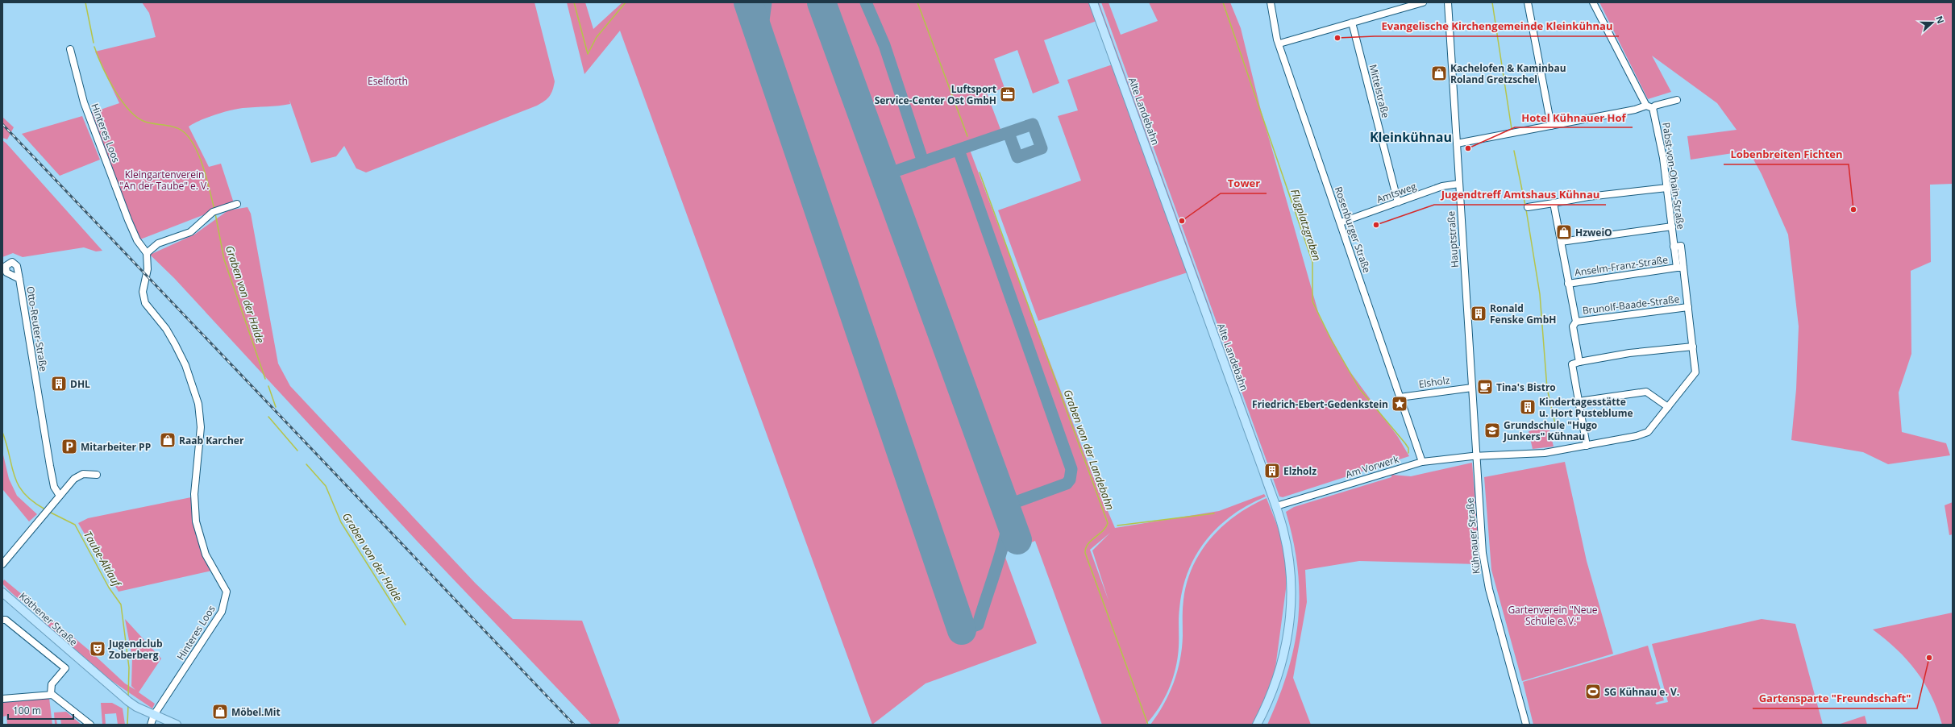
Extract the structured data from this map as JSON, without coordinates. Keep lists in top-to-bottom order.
{
  "streets": {
    "main road": ["Alte Landebahn", "Köthener Straße"],
    "street": [
      "Mittelstraße",
      "Hinteres Loos",
      "Pabst-von-Ohain-Straße",
      "Amtsweg",
      "Rosenburger Straße",
      "Hauptstraße",
      "Anselm-Franz-Straße",
      "Brunolf-Baade-Straße",
      "Otto-Reuter-Straße",
      "Elsholz",
      "Am Vorwerk",
      "Kühnauer Straße"
    ]
  },
  "crossings": [
    ["Mittelstraße", "Amtsweg"],
    ["Alte Landebahn", "Am Vorwerk"],
    ["Hinteres Loos", "Köthener Straße"],
    ["Pabst-von-Ohain-Straße", "Hauptstraße"],
    ["Pabst-von-Ohain-Straße", "Anselm-Franz-Straße"],
    ["Pabst-von-Ohain-Straße", "Brunolf-Baade-Straße"],
    ["Pabst-von-Ohain-Straße", "Am Vorwerk"],
    ["Pabst-von-Ohain-Straße", "Kühnauer Straße"],
    ["Amtsweg", "Rosenburger Straße"],
    ["Amtsweg", "Hauptstraße"],
    ["Rosenburger Straße", "Elsholz"],
    ["Rosenburger Straße", "Am Vorwerk"],
    ["Hauptstraße", "Elsholz"],
    ["Hauptstraße", "Am Vorwerk"],
    ["Hauptstraße", "Kühnauer Straße"],
    ["Am Vorwerk", "Kühnauer Straße"]
  ],
  "districts": ["Kleinkühnau"],
  "water": [
    "Flugplatzgraben",
    "Graben von der Halde",
    "Graben von der Landebahn",
    "Taube-Altlauf"
  ],
  "parks": ["Eselforth", "Kleingartenverein \"An der Taube\" e. V.", "Gartenverein \"Neue Schule e. V.\""],
  "places": {
    "other": [
      "Evangelische Kirchengemeinde Kleinkühnau",
      "Hotel Kühnauer Hof",
      "Lobenbreiten Fichten",
      "Tower",
      "Jugendtreff Amtshaus Kühnau",
      "Gartensparte \"Freundschaft\""
    ],
    "shop": [
      "Kachelofen & Kaminbau Roland Gretzschel",
      "HzweiO",
      "Raab Karcher",
      "Möbel.Mit"
    ],
    "office": ["Luftsport Service-Center Ost GmbH"],
    "building": [
      "Ronald Fenske GmbH",
      "DHL",
      "Kindertagesstätte u. Hort Pusteblume",
      "Elzholz"
    ],
    "cafe": ["Tina's Bistro"],
    "place": ["Friedrich-Ebert-Gedenkstein"],
    "school or university": ["Grundschule \"Hugo Junkers\" Kühnau"],
    "parking": ["Mitarbeiter PP"],
    "theatre": ["Jugendclub Zoberberg"],
    "sports": ["SG Kühnau e. V."]
  },
  "scale_bar": "100 m",
  "north": "right"
}
